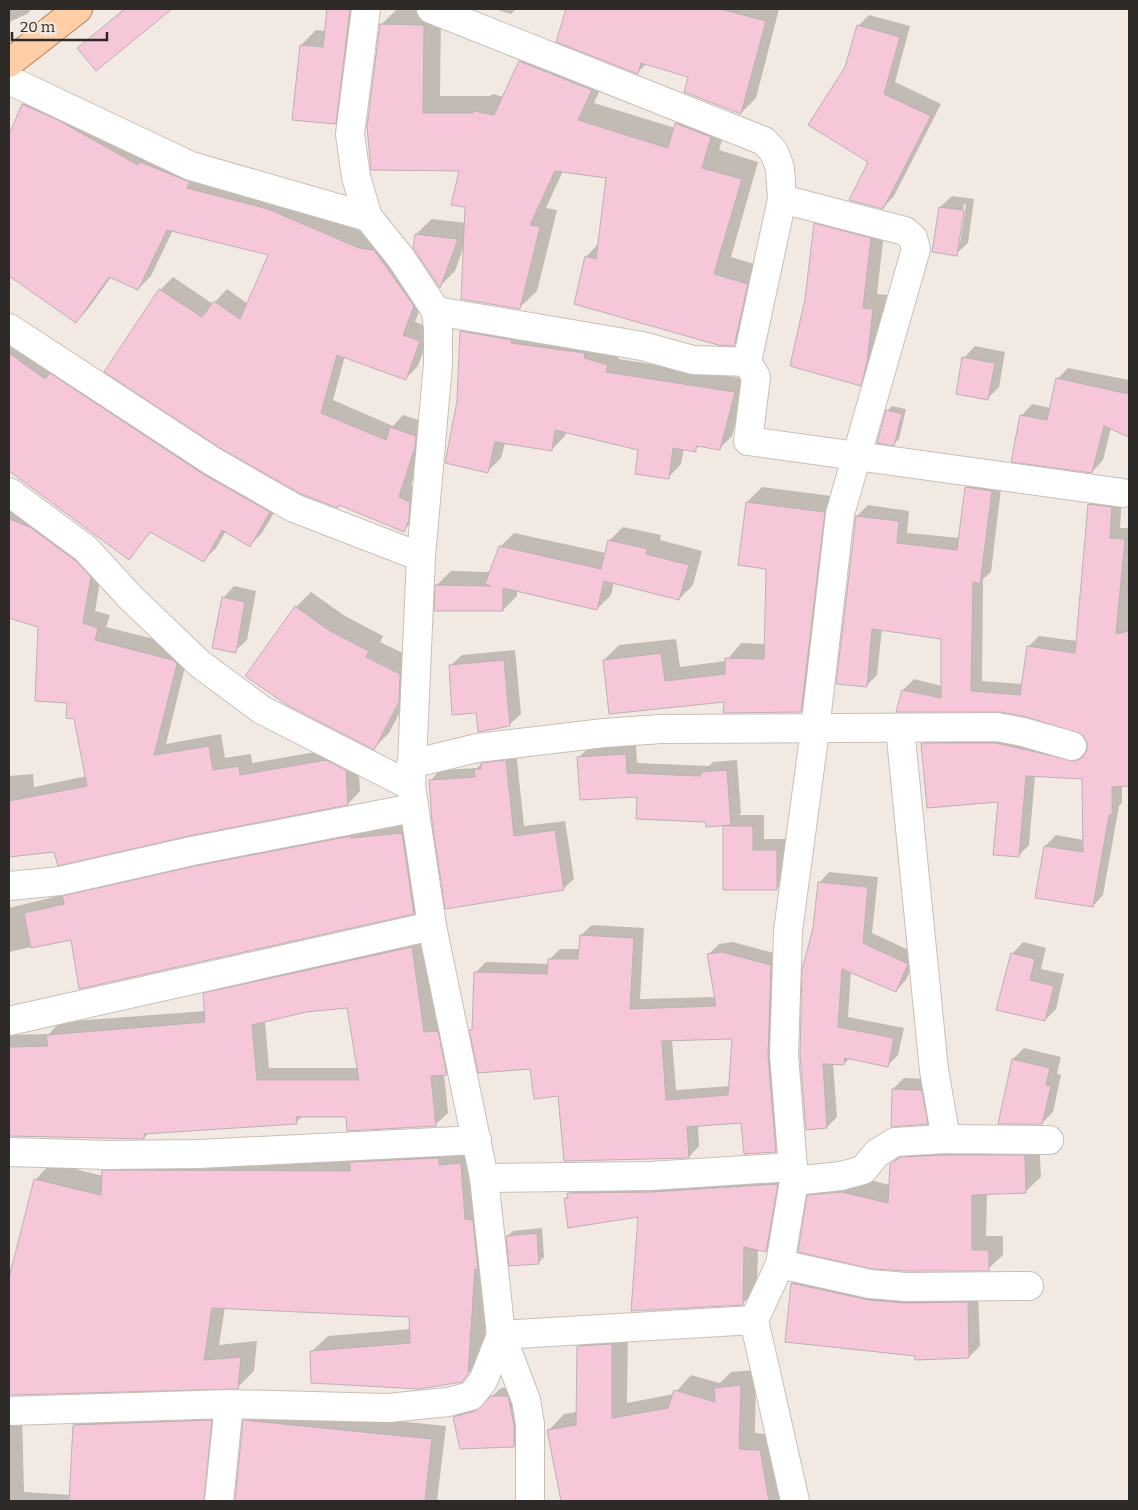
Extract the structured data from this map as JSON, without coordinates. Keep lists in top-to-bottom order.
{
  "scale_bar": "20 m"
}
